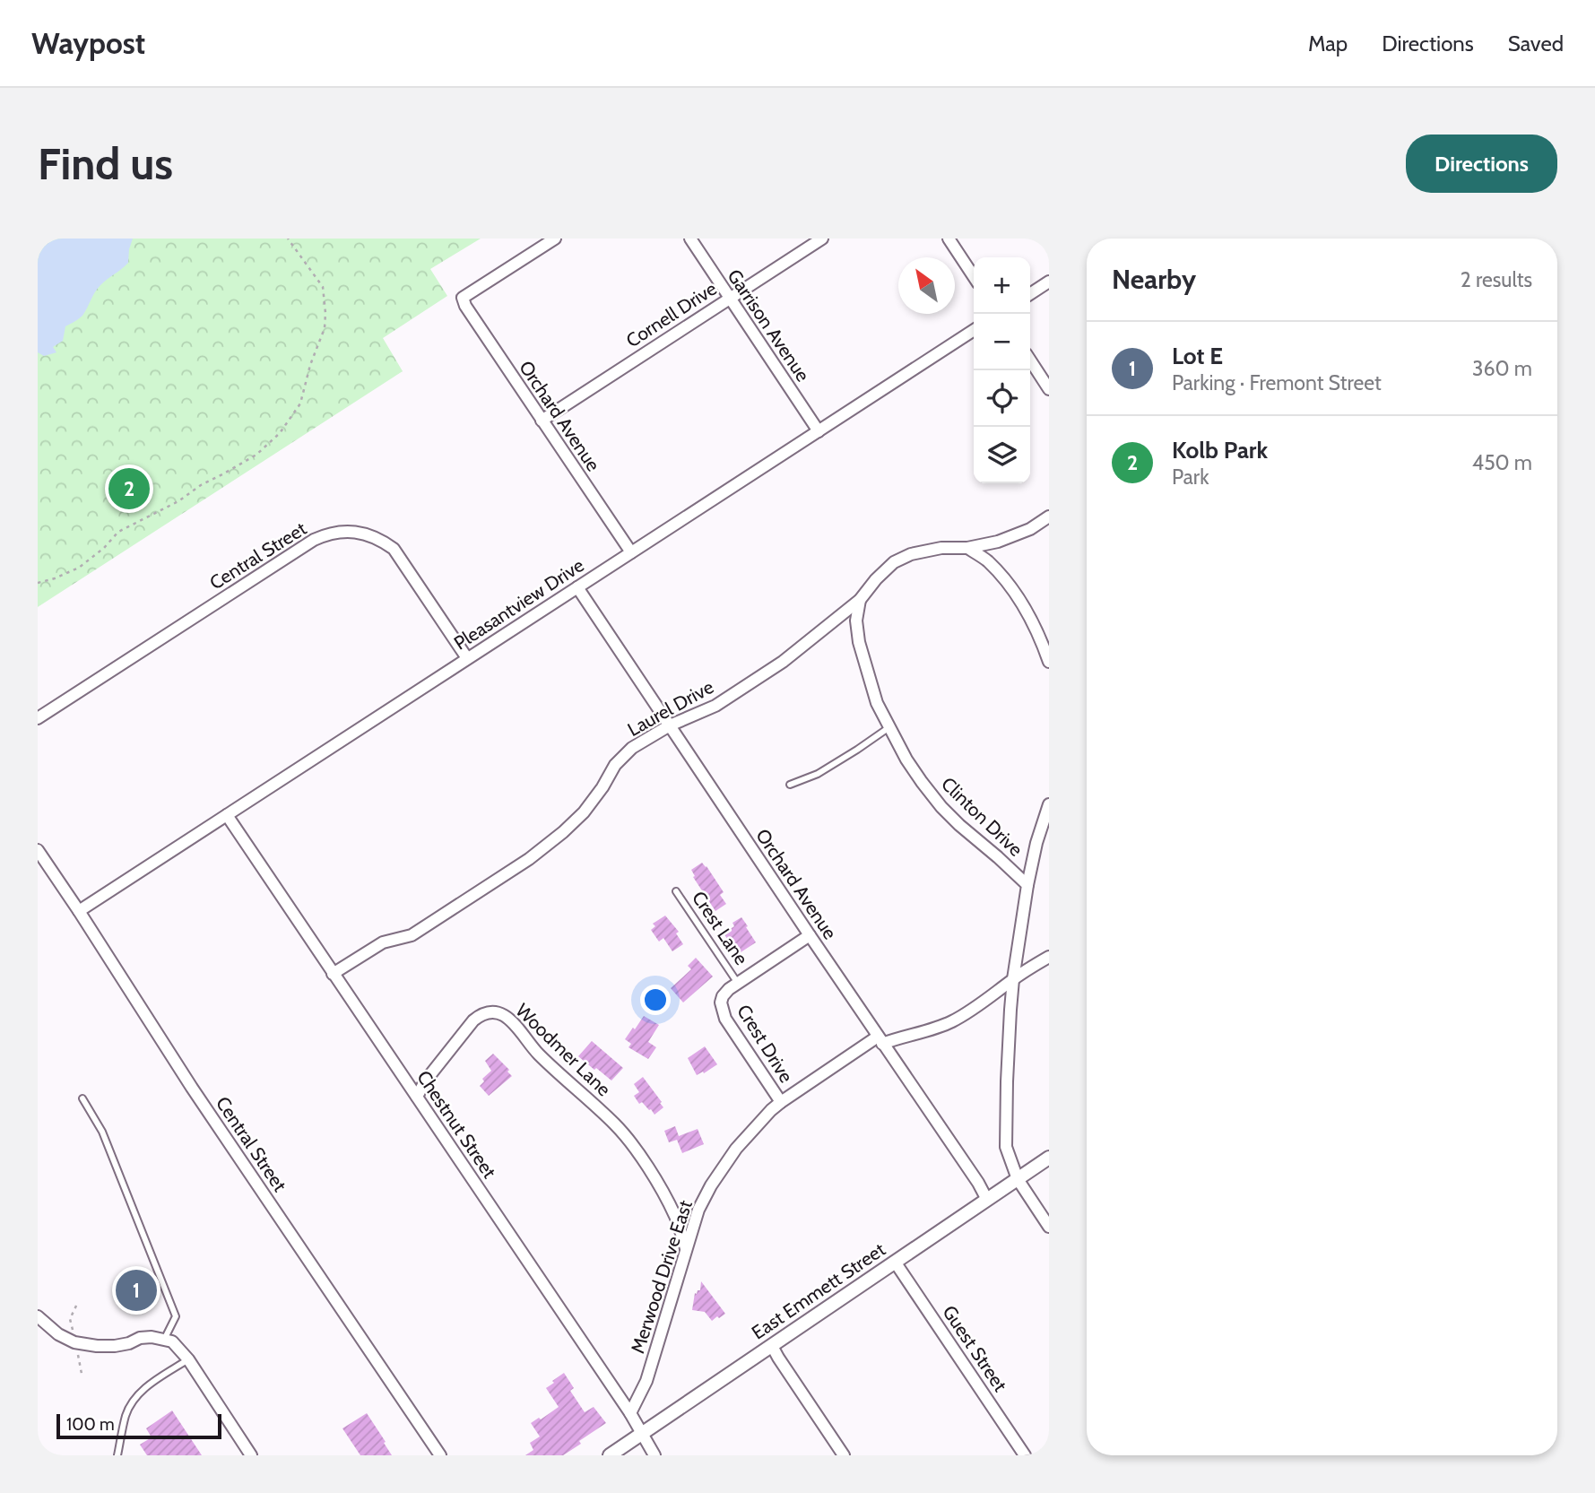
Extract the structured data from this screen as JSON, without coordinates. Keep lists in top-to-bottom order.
{
  "streets": {
    "street": [
      "Cornell Drive",
      "Garrison Avenue",
      "Orchard Avenue",
      "Central Street",
      "Pleasantview Drive",
      "Laurel Drive",
      "Clinton Drive",
      "Crest Drive",
      "Woodmer Lane",
      "Chestnut Street",
      "Merwood Drive East",
      "East Emmett Street",
      "Guest Street"
    ],
    "lane": ["Crest Lane"]
  },
  "crossings": [
    ["Cornell Drive", "Garrison Avenue"],
    ["Cornell Drive", "Orchard Avenue"],
    ["Garrison Avenue", "Pleasantview Drive"],
    ["Orchard Avenue", "Pleasantview Drive"],
    ["Orchard Avenue", "Laurel Drive"],
    ["Orchard Avenue", "Crest Drive"],
    ["Orchard Avenue", "Merwood Drive East"],
    ["Orchard Avenue", "East Emmett Street"],
    ["Central Street", "Pleasantview Drive"],
    ["Pleasantview Drive", "Chestnut Street"],
    ["Laurel Drive", "Clinton Drive"],
    ["Laurel Drive", "Chestnut Street"],
    ["Crest Lane", "Crest Drive"],
    ["Crest Drive", "Merwood Drive East"],
    ["Woodmer Lane", "Chestnut Street"],
    ["Woodmer Lane", "Merwood Drive East"],
    ["Chestnut Street", "Merwood Drive East"],
    ["Chestnut Street", "East Emmett Street"],
    ["East Emmett Street", "Guest Street"]
  ],
  "scale_bar": "100 m",
  "north": "top left",
  "page": {
    "header": "Waypost",
    "nav": ["Map", "Directions", "Saved"],
    "buttons": "Directions",
    "title": "Find us",
    "heading": ["Nearby", "2 results"],
    "map_buttons": ["+", "−"],
    "list": [
      {
        "mark": "1",
        "name": "Lot E",
        "note": "Parking · Fremont Street",
        "value": "360 m"
      },
      {
        "mark": "2",
        "name": "Kolb Park",
        "note": "Park",
        "value": "450 m"
      }
    ],
    "pins": ["2", "1"],
    "scale": "100 m"
  }
}
